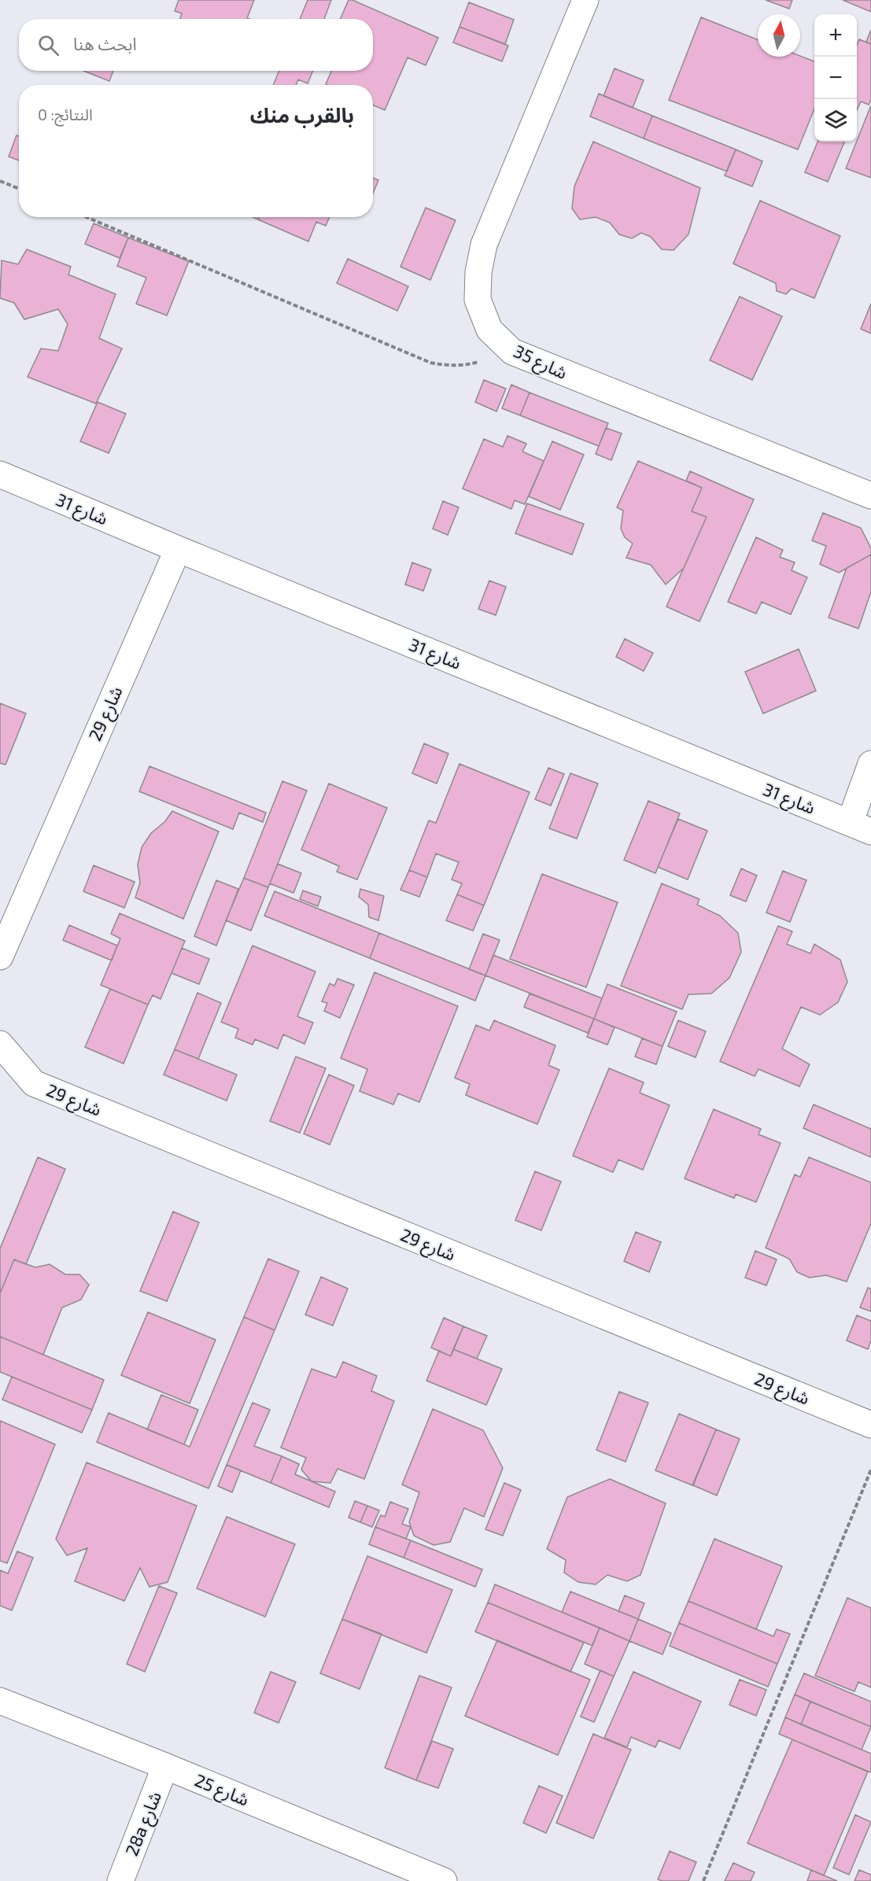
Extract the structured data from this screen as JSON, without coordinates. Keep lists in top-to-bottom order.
{
  "streets": {
    "street": [
      "شارع 35",
      "شارع 31",
      "شارع 29",
      "شارع 25",
      "28a شارع"
    ]
  },
  "crossings": [
    ["شارع 31", "شارع 29"],
    ["شارع 25", "28a شارع"]
  ],
  "north": "top",
  "page": {
    "map_buttons": ["+", "−"],
    "search": "ابحث هنا",
    "heading": ["بالقرب منك", "النتائج: 0"]
  }
}
